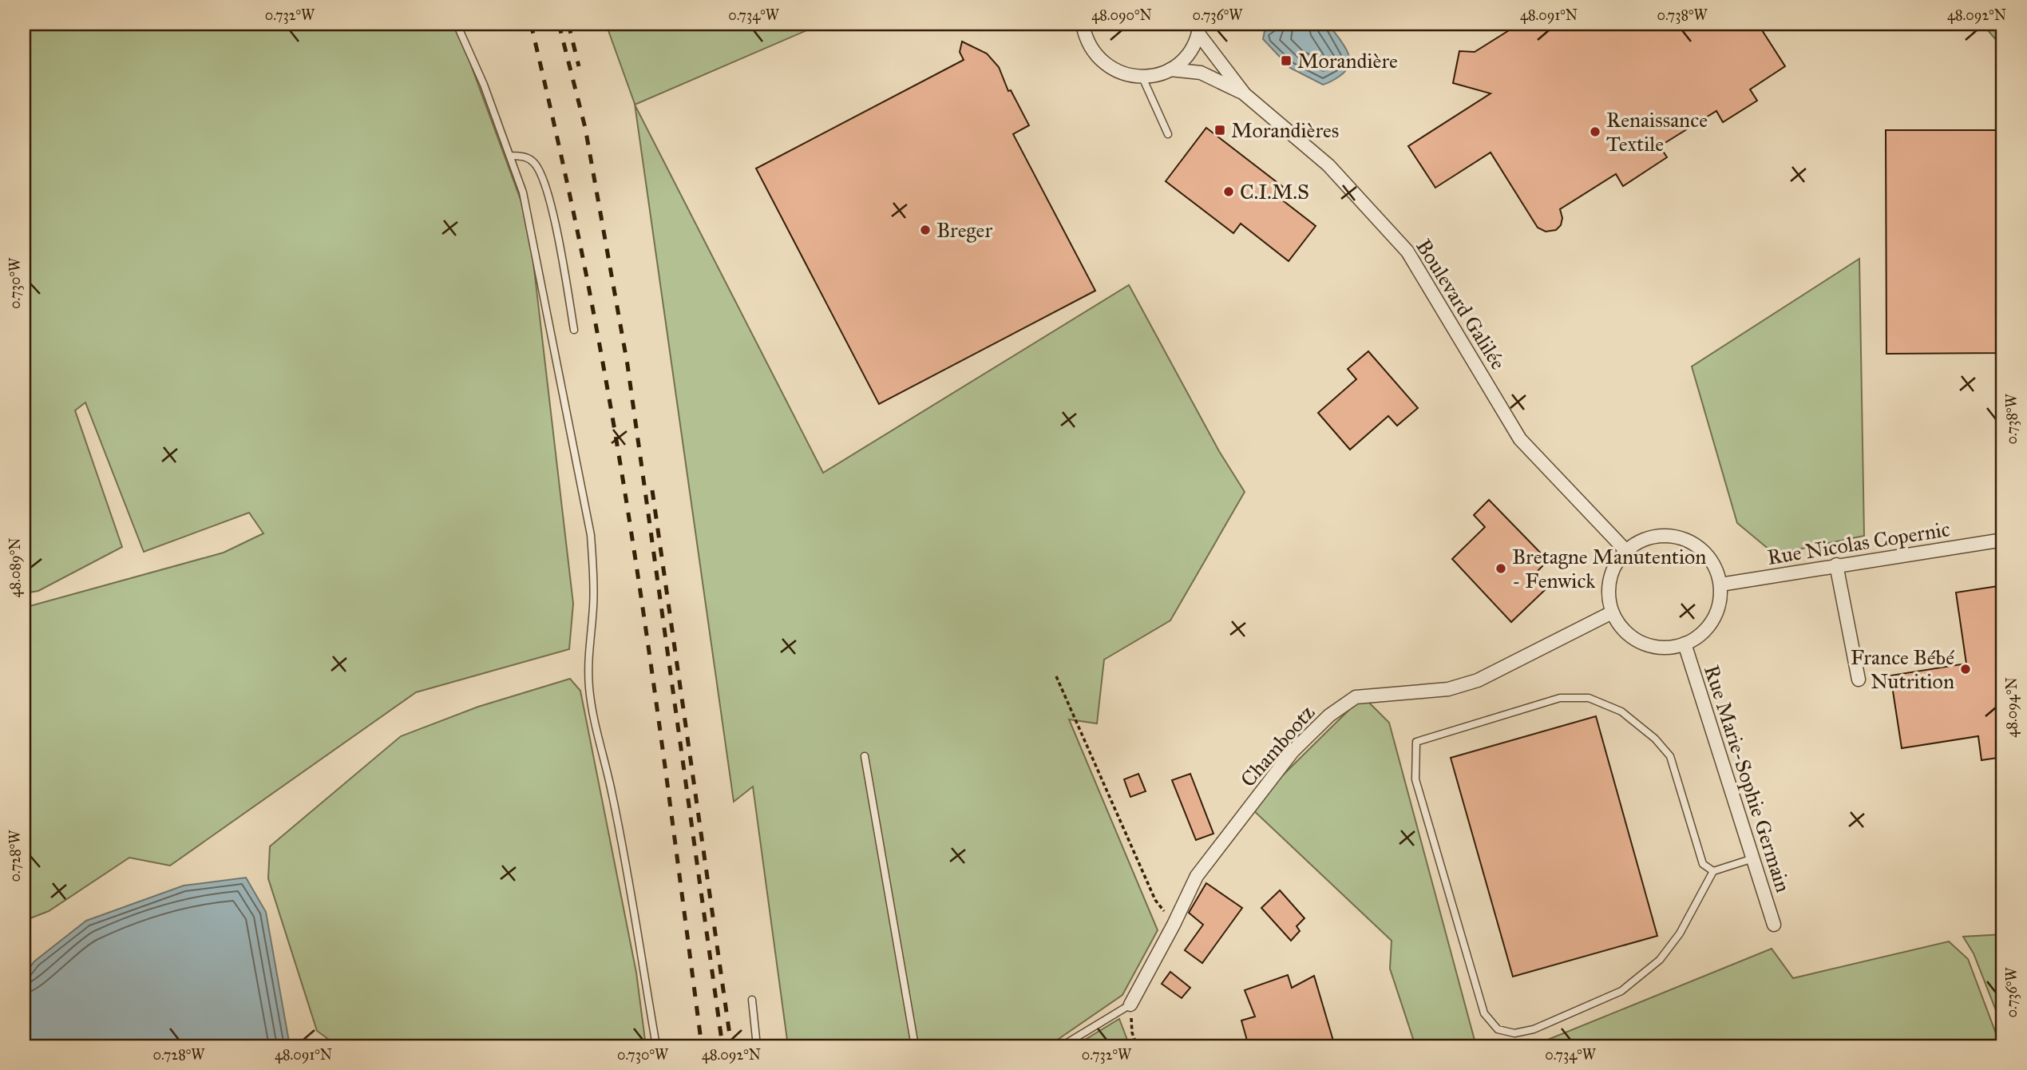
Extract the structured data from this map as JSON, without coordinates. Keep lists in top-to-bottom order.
{
  "streets": {
    "street": [
      "Boulevard Galilée",
      "Rue Nicolas Copernic",
      "Chambootz",
      "Rue Marie-Sophie Germain"
    ]
  },
  "crossings": [
    ["Boulevard Galilée", "Rue Nicolas Copernic"],
    ["Boulevard Galilée", "Chambootz"],
    ["Boulevard Galilée", "Rue Marie-Sophie Germain"],
    ["Rue Nicolas Copernic", "Chambootz"],
    ["Rue Nicolas Copernic", "Rue Marie-Sophie Germain"],
    ["Chambootz", "Rue Marie-Sophie Germain"]
  ],
  "places": {
    "transit": ["Morandière", "Morandières"],
    "other": [
      "Renaissance Textile",
      "C.I.M.S",
      "Breger",
      "Bretagne Manutention - Fenwick",
      "France Bébé Nutrition"
    ]
  },
  "coordinates": [
    "0.732°W",
    "0.734°W",
    "48.090°N",
    "0.736°W",
    "48.091°N",
    "0.738°W",
    "48.092°N",
    "0.730°W",
    "48.089°N",
    "48.094°N",
    "0.728°W"
  ]
}
